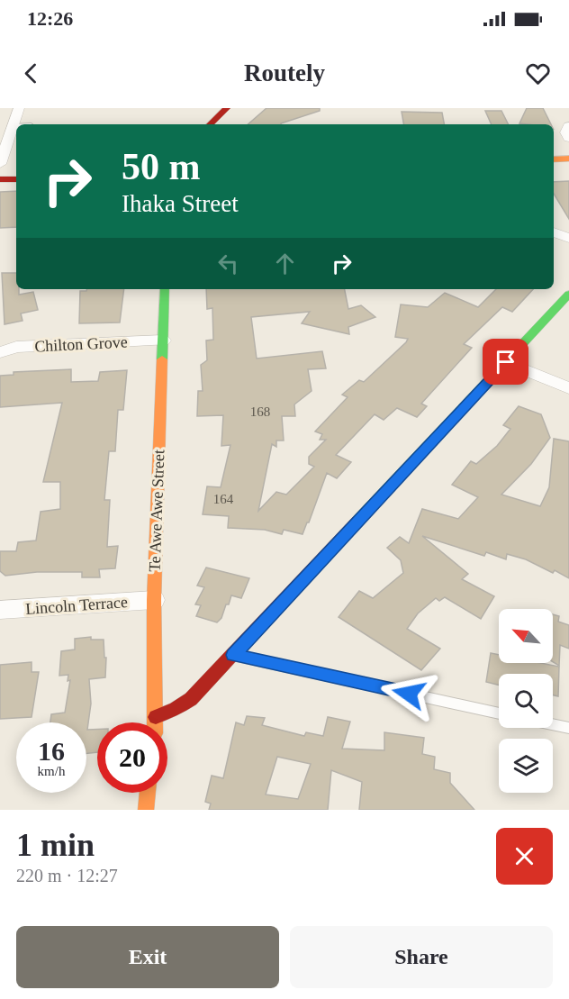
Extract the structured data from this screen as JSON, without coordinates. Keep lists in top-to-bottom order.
{
  "streets": {
    "street": ["Chilton Grove", "Te Awe Awe Street", "Lincoln Terrace"]
  },
  "crossings": [
    ["Chilton Grove", "Te Awe Awe Street"],
    ["Te Awe Awe Street", "Lincoln Terrace"]
  ],
  "house_numbers": ["168", "164"],
  "north": "top left",
  "page": {
    "status": "12:26",
    "header": "Routely",
    "turn": ["50 m", "Ihaka Street"],
    "speed": "16 km/h",
    "limit": "20",
    "heading": ["1 min", "220 m · 12:27"],
    "buttons": ["Exit", "Share"]
  }
}
